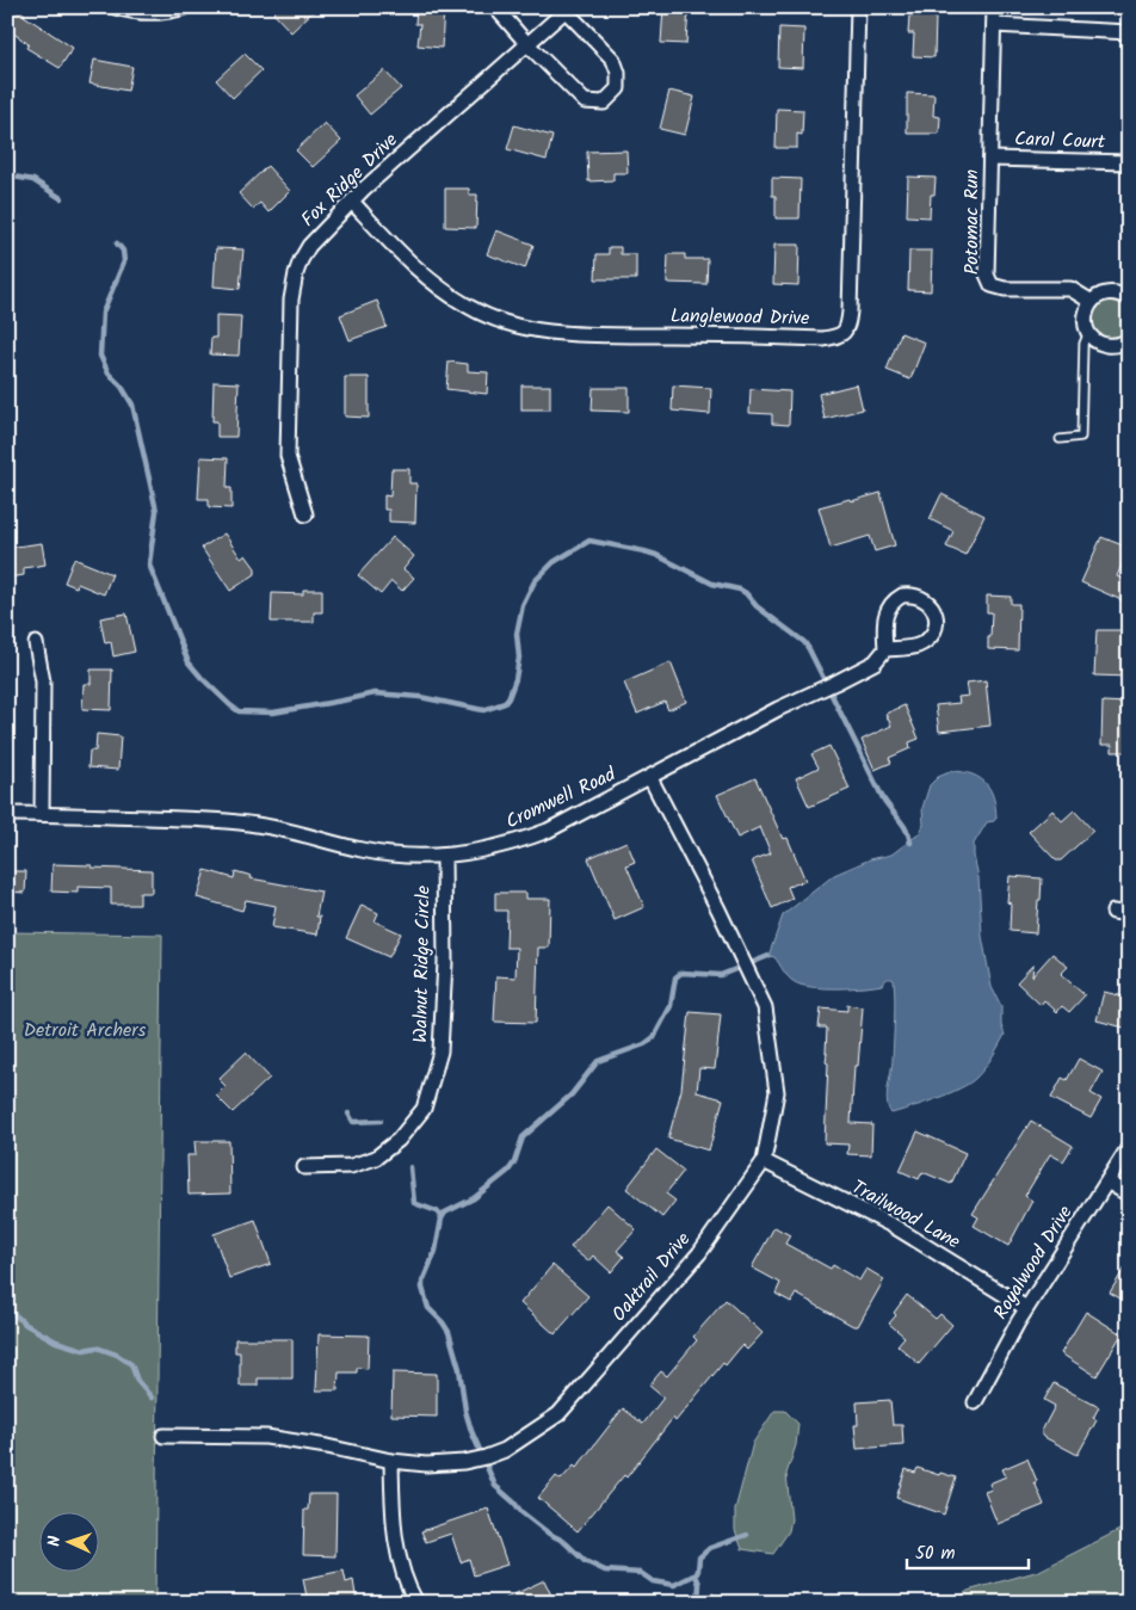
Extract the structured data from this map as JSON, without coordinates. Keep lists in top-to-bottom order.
{
  "streets": {
    "street": [
      "Carol Court",
      "Fox Ridge Drive",
      "Potomac Run",
      "Langlewood Drive",
      "Cromwell Road",
      "Walnut Ridge Circle",
      "Trailwood Lane",
      "Royalwood Drive",
      "Oaktrail Drive"
    ]
  },
  "crossings": [
    ["Carol Court", "Potomac Run"],
    ["Fox Ridge Drive", "Langlewood Drive"],
    ["Cromwell Road", "Walnut Ridge Circle"],
    ["Cromwell Road", "Oaktrail Drive"],
    ["Trailwood Lane", "Royalwood Drive"],
    ["Trailwood Lane", "Oaktrail Drive"]
  ],
  "parks": ["Detroit Archers"],
  "scale_bar": "50 m",
  "north": "left"
}
